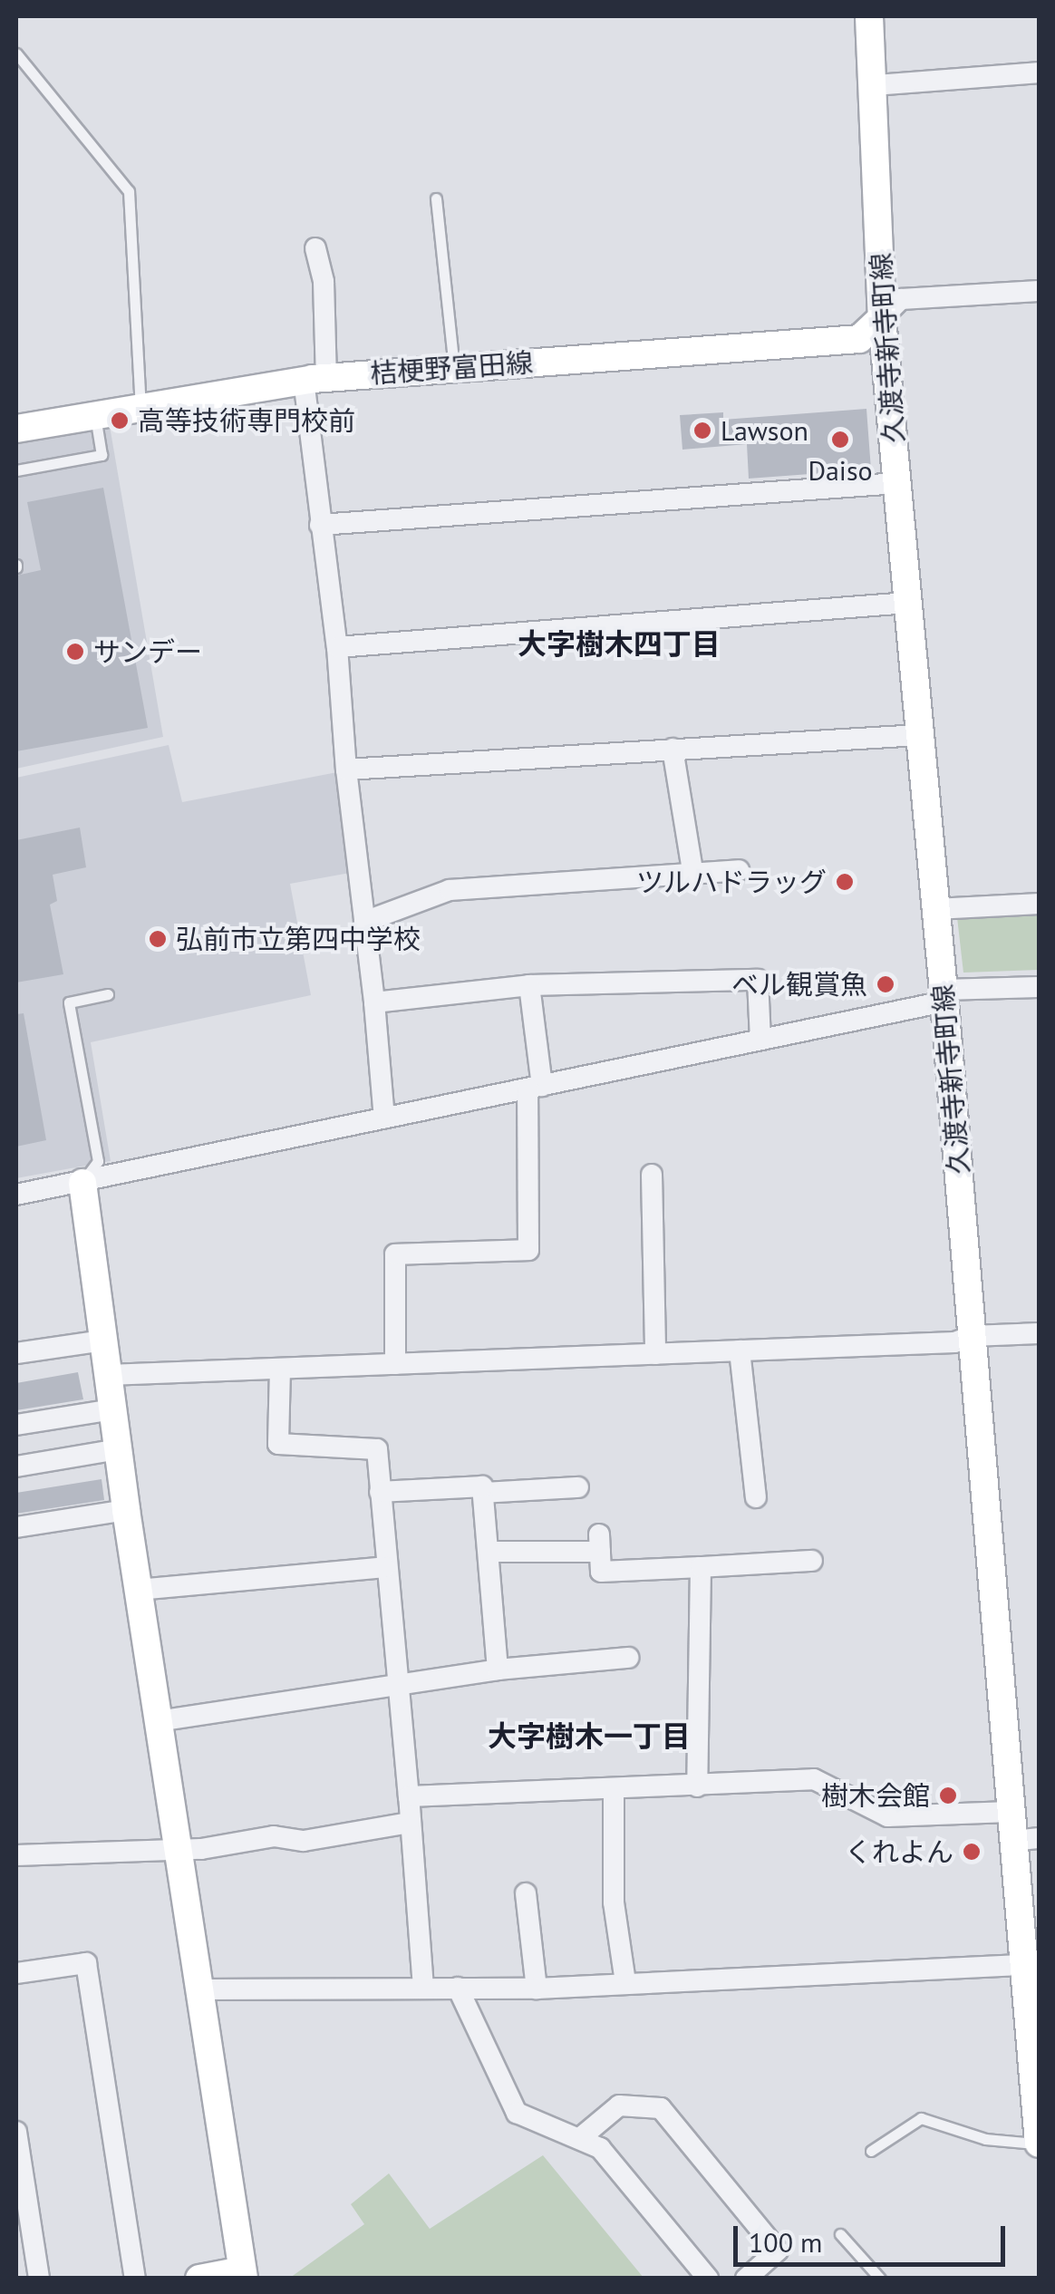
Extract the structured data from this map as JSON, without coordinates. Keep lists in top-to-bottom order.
{
  "streets": {
    "main road": ["久渡寺新寺町線", "桔梗野富田線"]
  },
  "crossings": [
    ["久渡寺新寺町線", "桔梗野富田線"]
  ],
  "districts": ["大字樹木四丁目", "大字樹木一丁目"],
  "places": [
    "高等技術専門校前",
    "Lawson",
    "Daiso",
    "サンデー",
    "ツルハドラッグ",
    "弘前市立第四中学校",
    "ベル観賞魚",
    "樹木会館",
    "くれよん"
  ],
  "scale_bar": "100 m"
}
